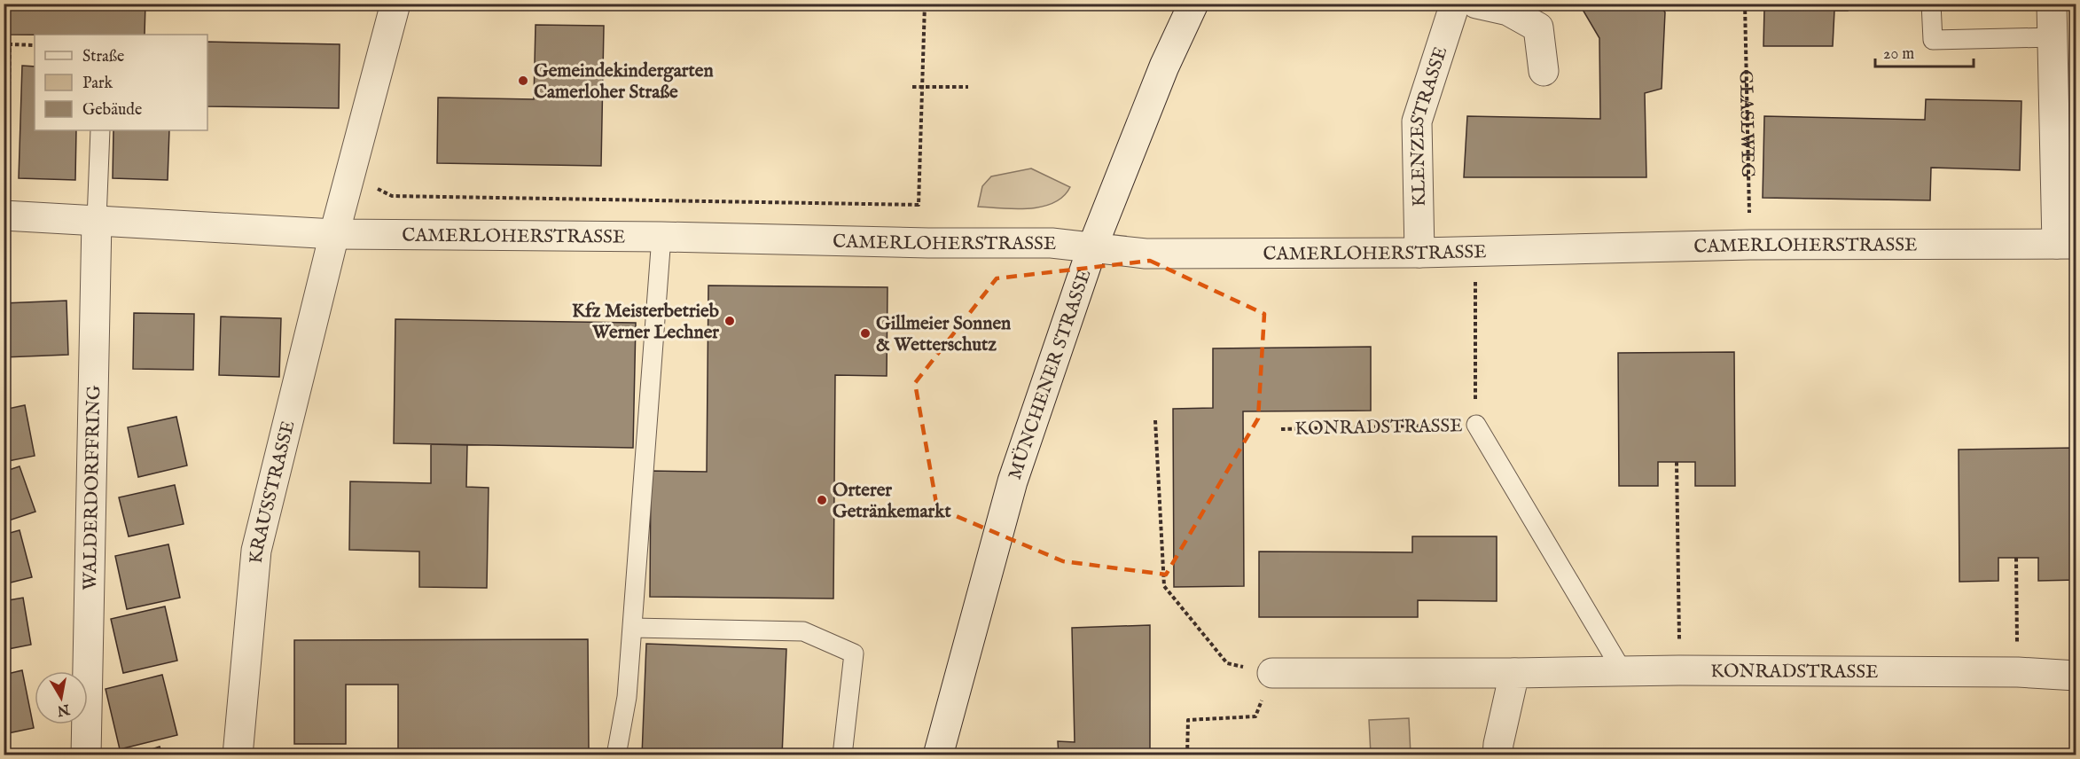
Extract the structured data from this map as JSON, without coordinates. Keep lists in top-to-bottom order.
{
  "streets": {
    "street": [
      "KLENZESTRASSE",
      "CAMERLOHERSTRASSE",
      "MÜNCHENER STRASSE",
      "KONRADSTRASSE",
      "WALDERDORFFRING",
      "KRAUSSTRASSE"
    ],
    "path": ["GLASLWEG"]
  },
  "crossings": [
    ["GLASLWEG", "CAMERLOHERSTRASSE"],
    ["KLENZESTRASSE", "CAMERLOHERSTRASSE"],
    ["CAMERLOHERSTRASSE", "MÜNCHENER STRASSE"],
    ["CAMERLOHERSTRASSE", "WALDERDORFFRING"],
    ["CAMERLOHERSTRASSE", "KRAUSSTRASSE"]
  ],
  "places": [
    "Gemeindekindergarten Camerloher Straße",
    "Kfz Meisterbetrieb Werner Lechner",
    "Gillmeier Sonnen & Wetterschutz",
    "Orterer Getränkemarkt"
  ],
  "legend": ["Straße", "Park", "Gebäude"],
  "scale_bar": "20 m",
  "north": "bottom"
}
